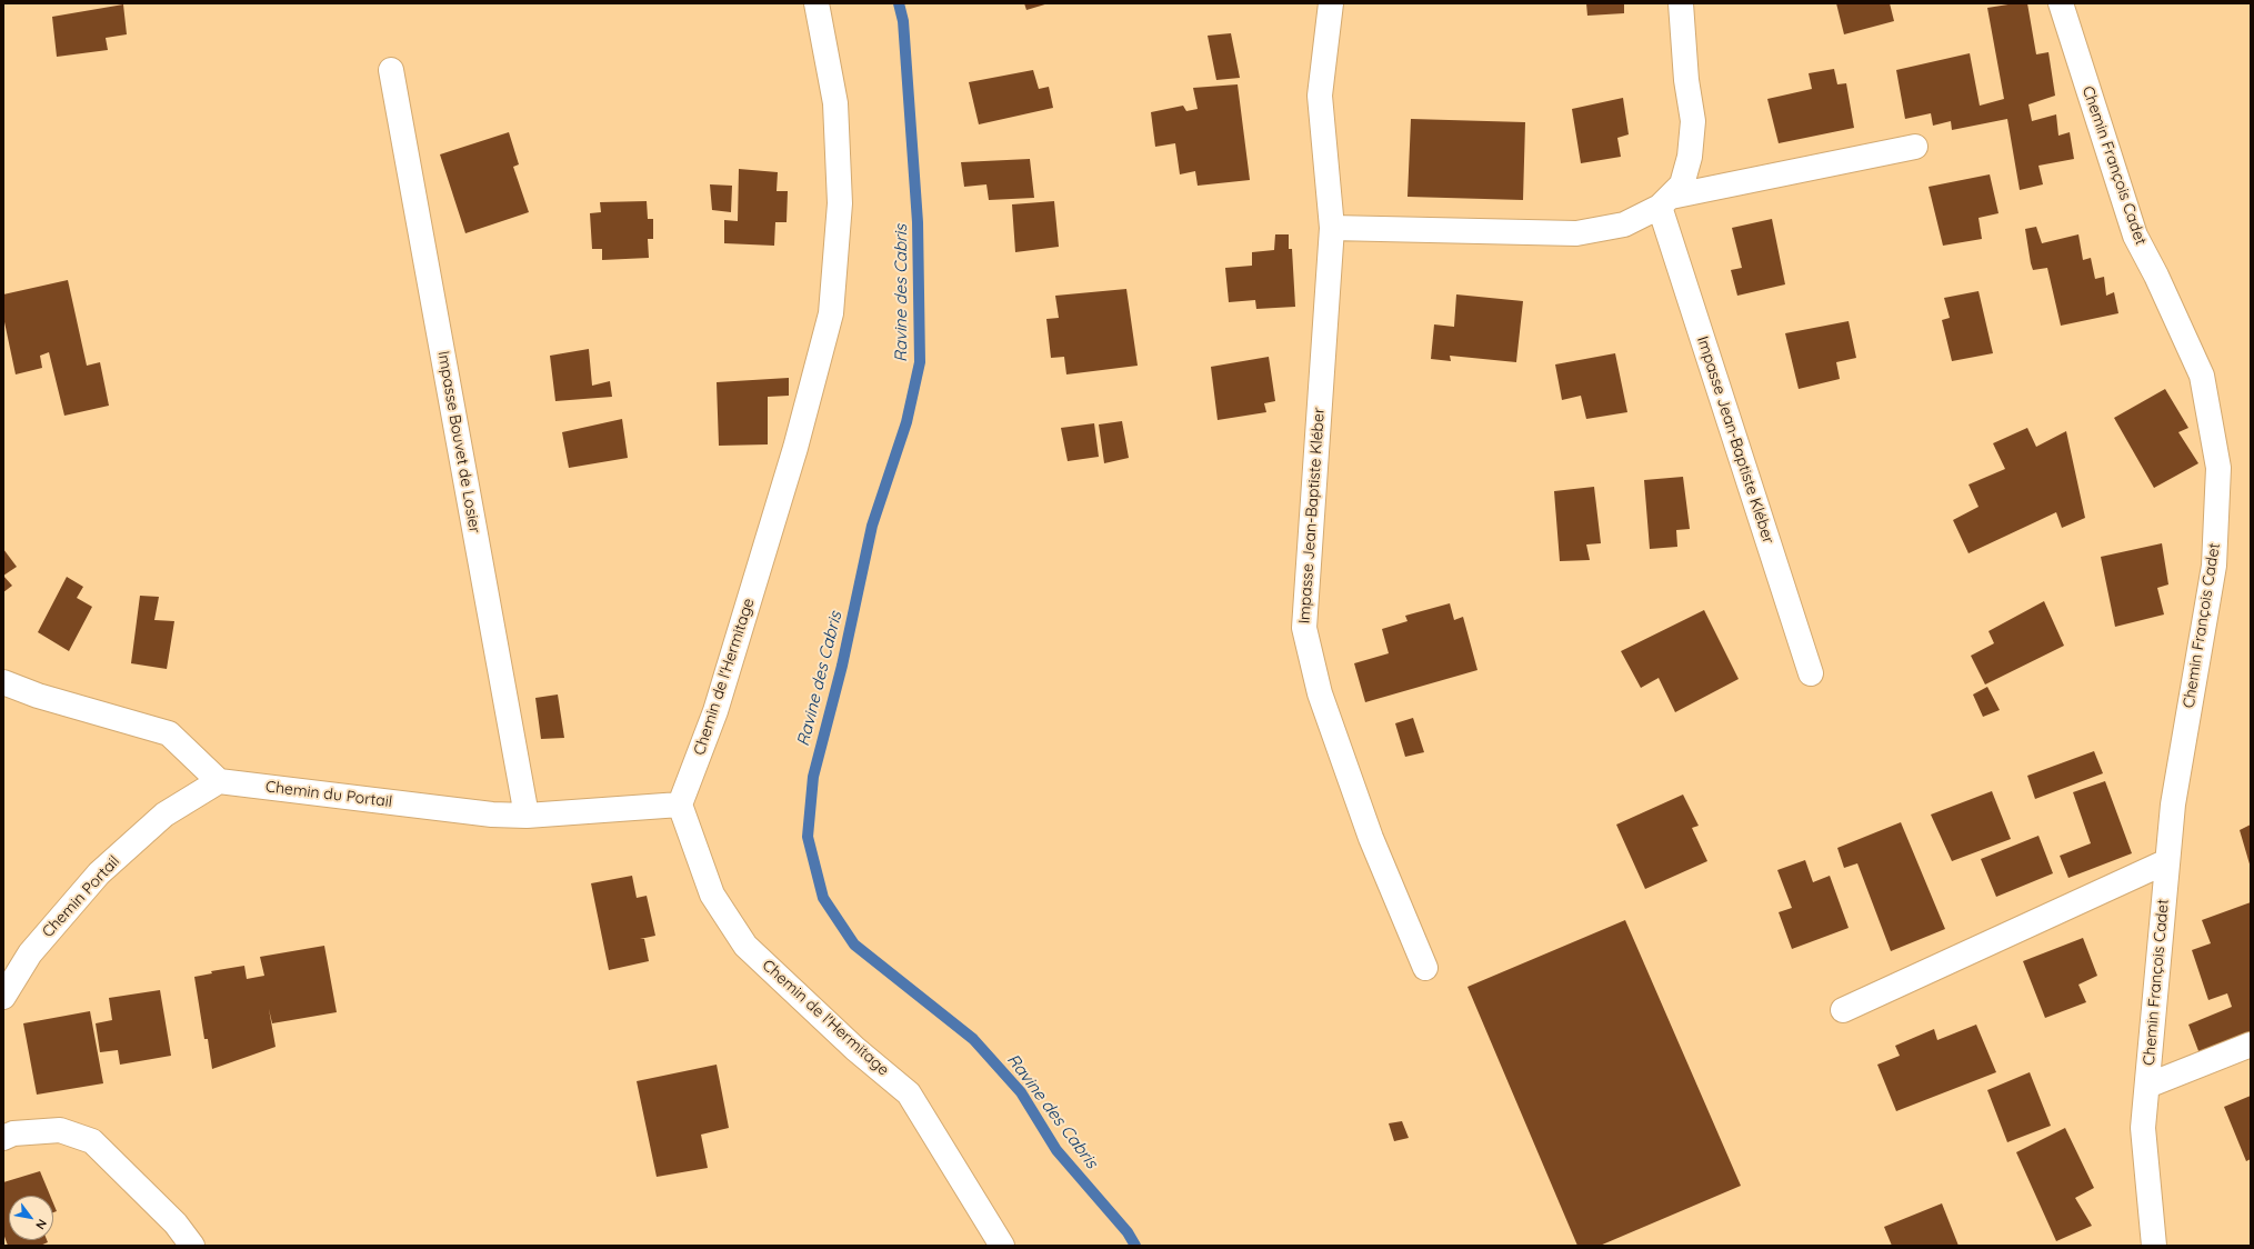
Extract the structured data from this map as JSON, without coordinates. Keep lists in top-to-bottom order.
{
  "streets": {
    "street": [
      "Chemin François Cadet",
      "Impasse Jean-Baptiste Kléber",
      "Impasse Bouvet de Losier",
      "Chemin de l'Hermitage",
      "Chemin du Portail",
      "Chemin Portail"
    ]
  },
  "crossings": [
    ["Impasse Bouvet de Losier", "Chemin du Portail"],
    ["Chemin de l'Hermitage", "Chemin du Portail"],
    ["Chemin du Portail", "Chemin Portail"]
  ],
  "water": ["Ravine des Cabris"],
  "north": "bottom right"
}
